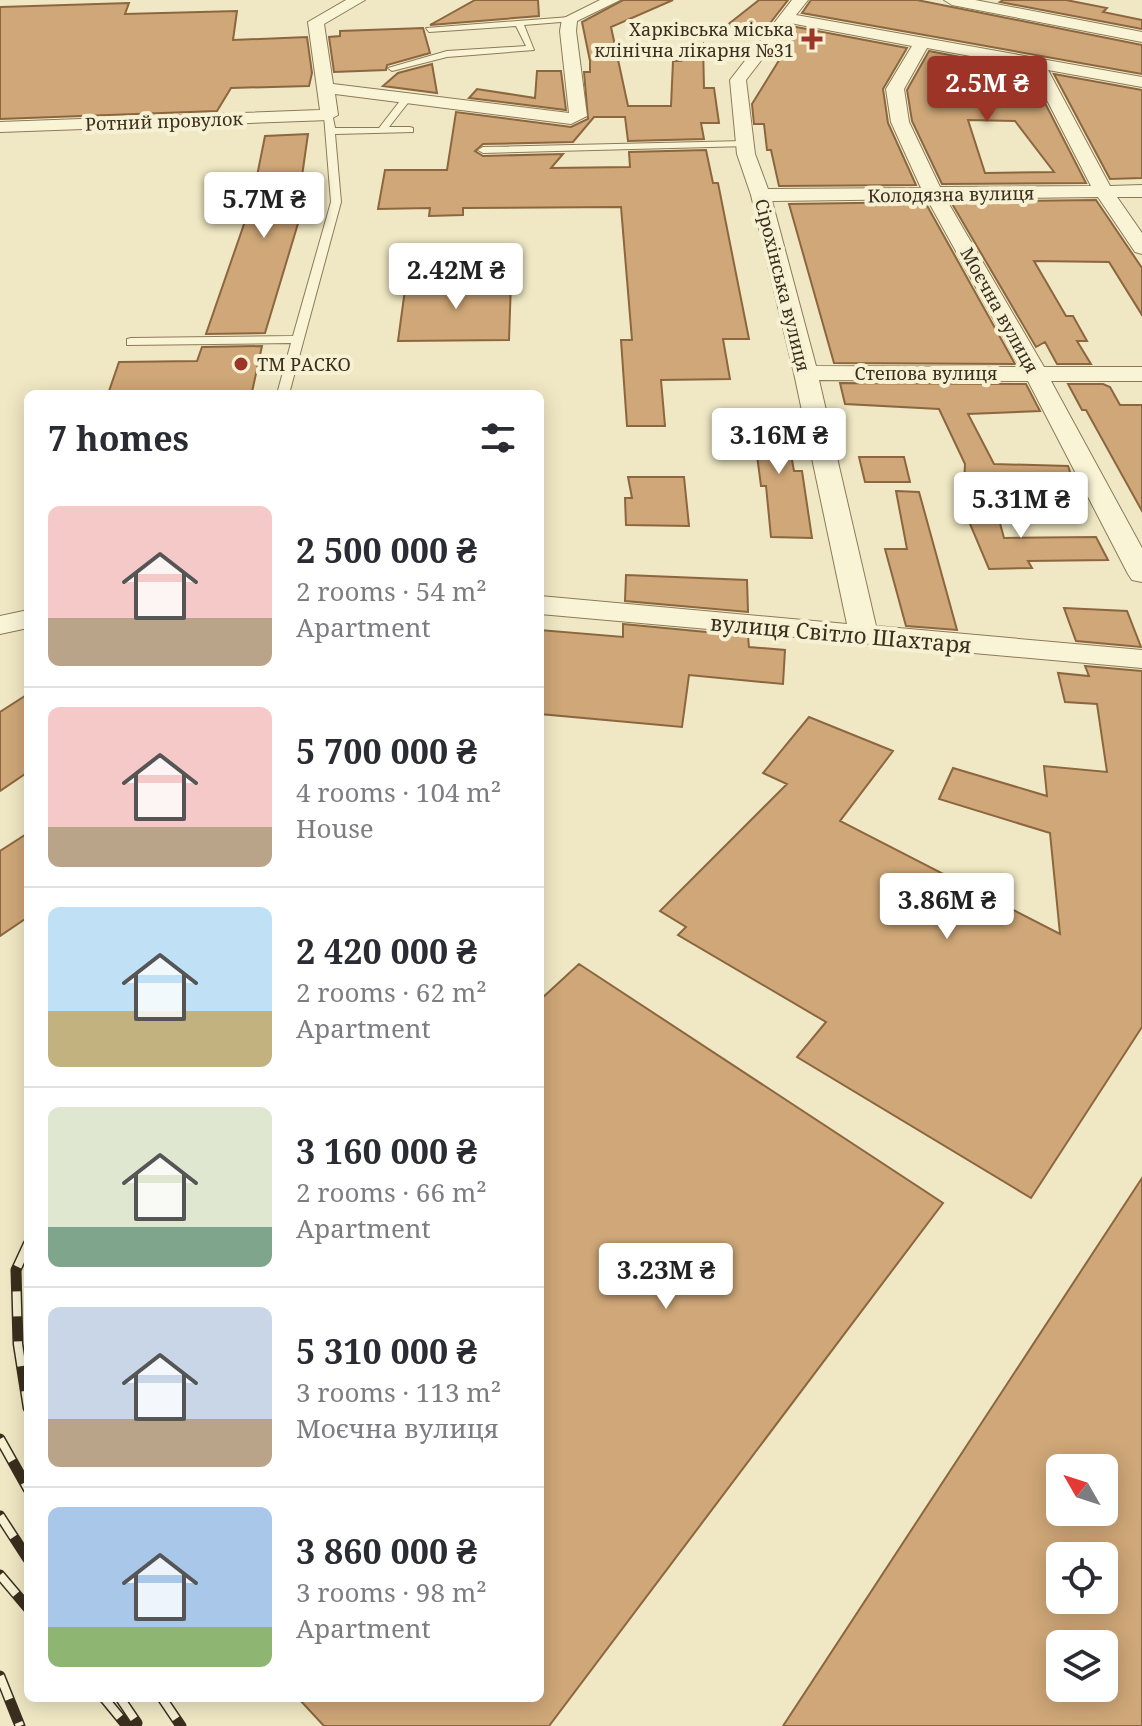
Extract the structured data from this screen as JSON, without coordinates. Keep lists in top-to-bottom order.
{
  "streets": {
    "street": [
      "Ротний провулок",
      "Колодязна вулиця",
      "Сірохінська вулиця",
      "Моєчна вулиця",
      "Степова вулиця",
      "вулиця Світло Шахтаря"
    ]
  },
  "crossings": [
    ["Колодязна вулиця", "Сірохінська вулиця"],
    ["Колодязна вулиця", "Моєчна вулиця"],
    ["Сірохінська вулиця", "Степова вулиця"],
    ["Сірохінська вулиця", "вулиця Світло Шахтаря"],
    ["Моєчна вулиця", "Степова вулиця"]
  ],
  "places": {
    "health": ["Харківська міська клінічна лікарня №31"],
    "other": ["ТМ РАСКО"]
  },
  "north": "top left",
  "page": {
    "price": [
      "2.5M ₴",
      "5.7M ₴",
      "2.42M ₴",
      "3.16M ₴",
      "5.31M ₴",
      "3.86M ₴",
      "3.23M ₴"
    ],
    "heading": "7 homes",
    "list": [
      {
        "name": "2 500 000 ₴",
        "note": "2 rooms · 54 m² · Apartment"
      },
      {
        "name": "5 700 000 ₴",
        "note": "4 rooms · 104 m² · House"
      },
      {
        "name": "2 420 000 ₴",
        "note": "2 rooms · 62 m² · Apartment"
      },
      {
        "name": "3 160 000 ₴",
        "note": "2 rooms · 66 m² · Apartment"
      },
      {
        "name": "5 310 000 ₴",
        "note": "3 rooms · 113 m² · Моєчна вулиця"
      },
      {
        "name": "3 860 000 ₴",
        "note": "3 rooms · 98 m² · Apartment"
      }
    ]
  }
}
